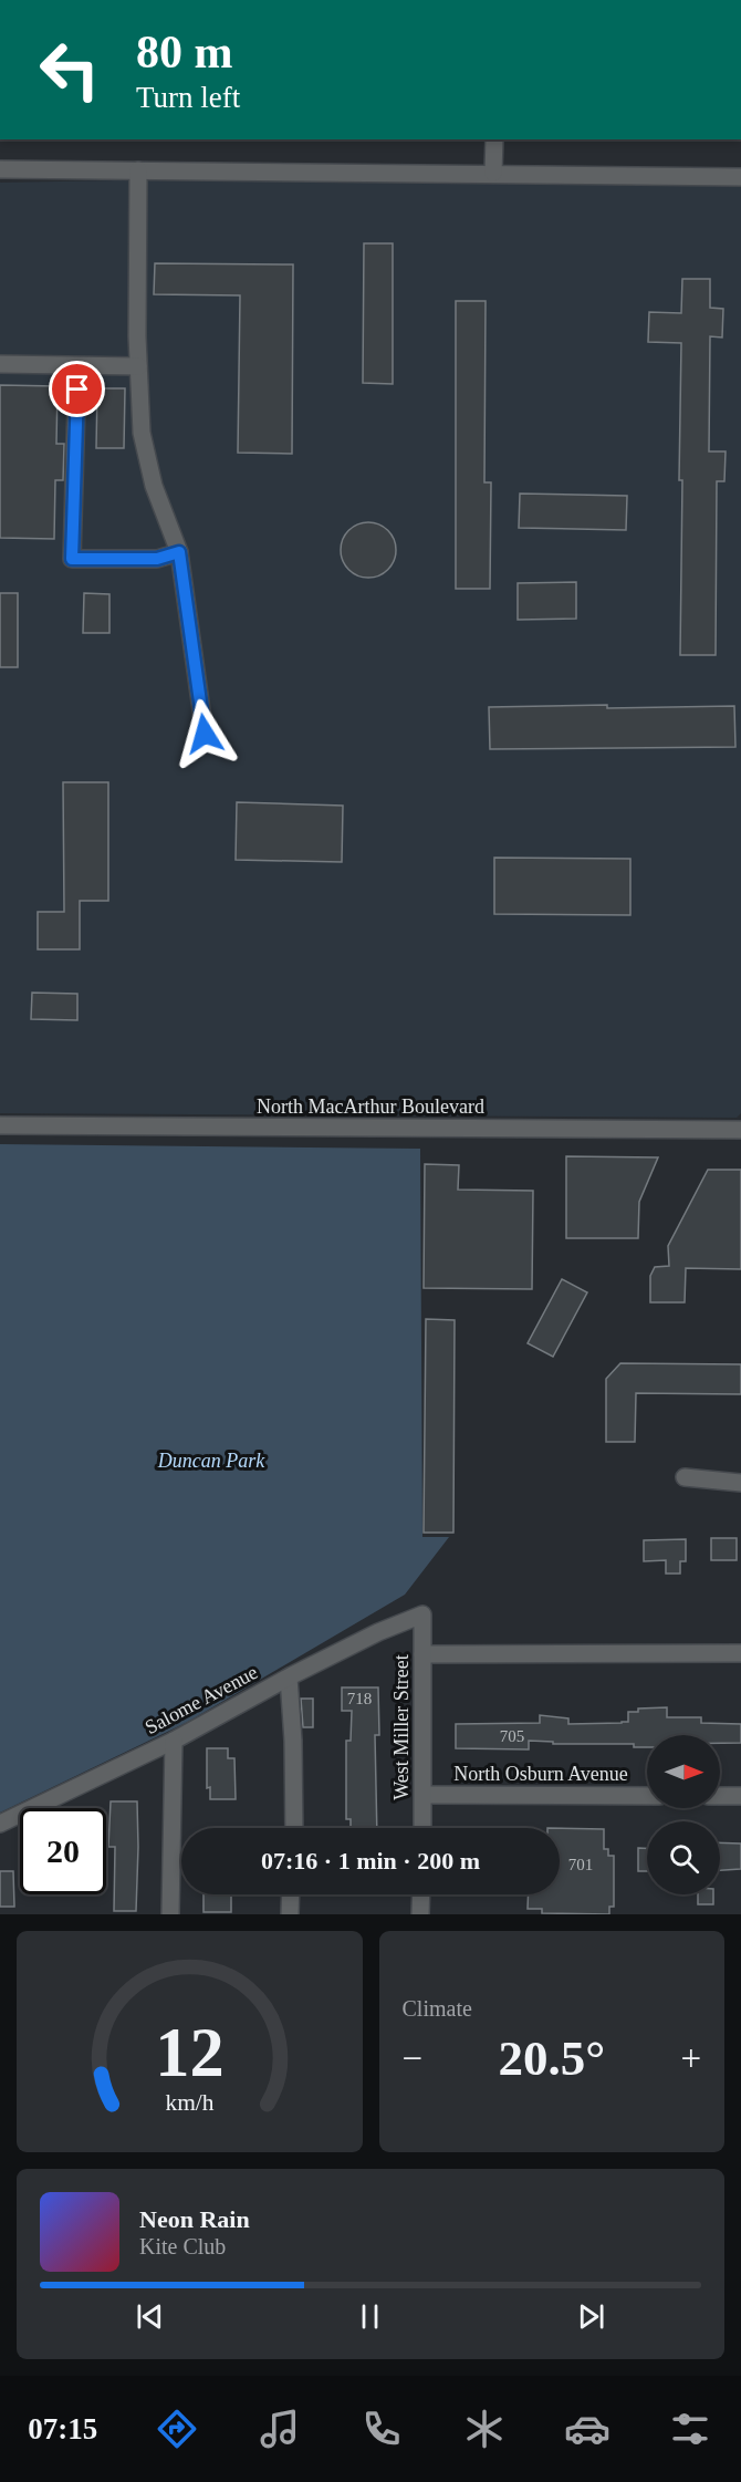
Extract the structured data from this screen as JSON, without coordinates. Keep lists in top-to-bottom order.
{
  "streets": {
    "street": [
      "North MacArthur Boulevard",
      "Salome Avenue",
      "West Miller Street",
      "North Osburn Avenue"
    ]
  },
  "crossings": [
    ["Salome Avenue", "West Miller Street"],
    ["West Miller Street", "North Osburn Avenue"]
  ],
  "parks": ["Duncan Park"],
  "house_numbers": ["718", "705", "701"],
  "north": "right",
  "page": {
    "turn": ["80 m", "Turn left"],
    "limit": "20",
    "trip": "07:16 · 1 min · 200 m",
    "tile": "Climate",
    "heat": ["−", "20.5°", "+"],
    "song": ["Neon Rain", "Kite Club"],
    "tabs": "07:15",
    "gauge": ["12", "km/h"]
  }
}
